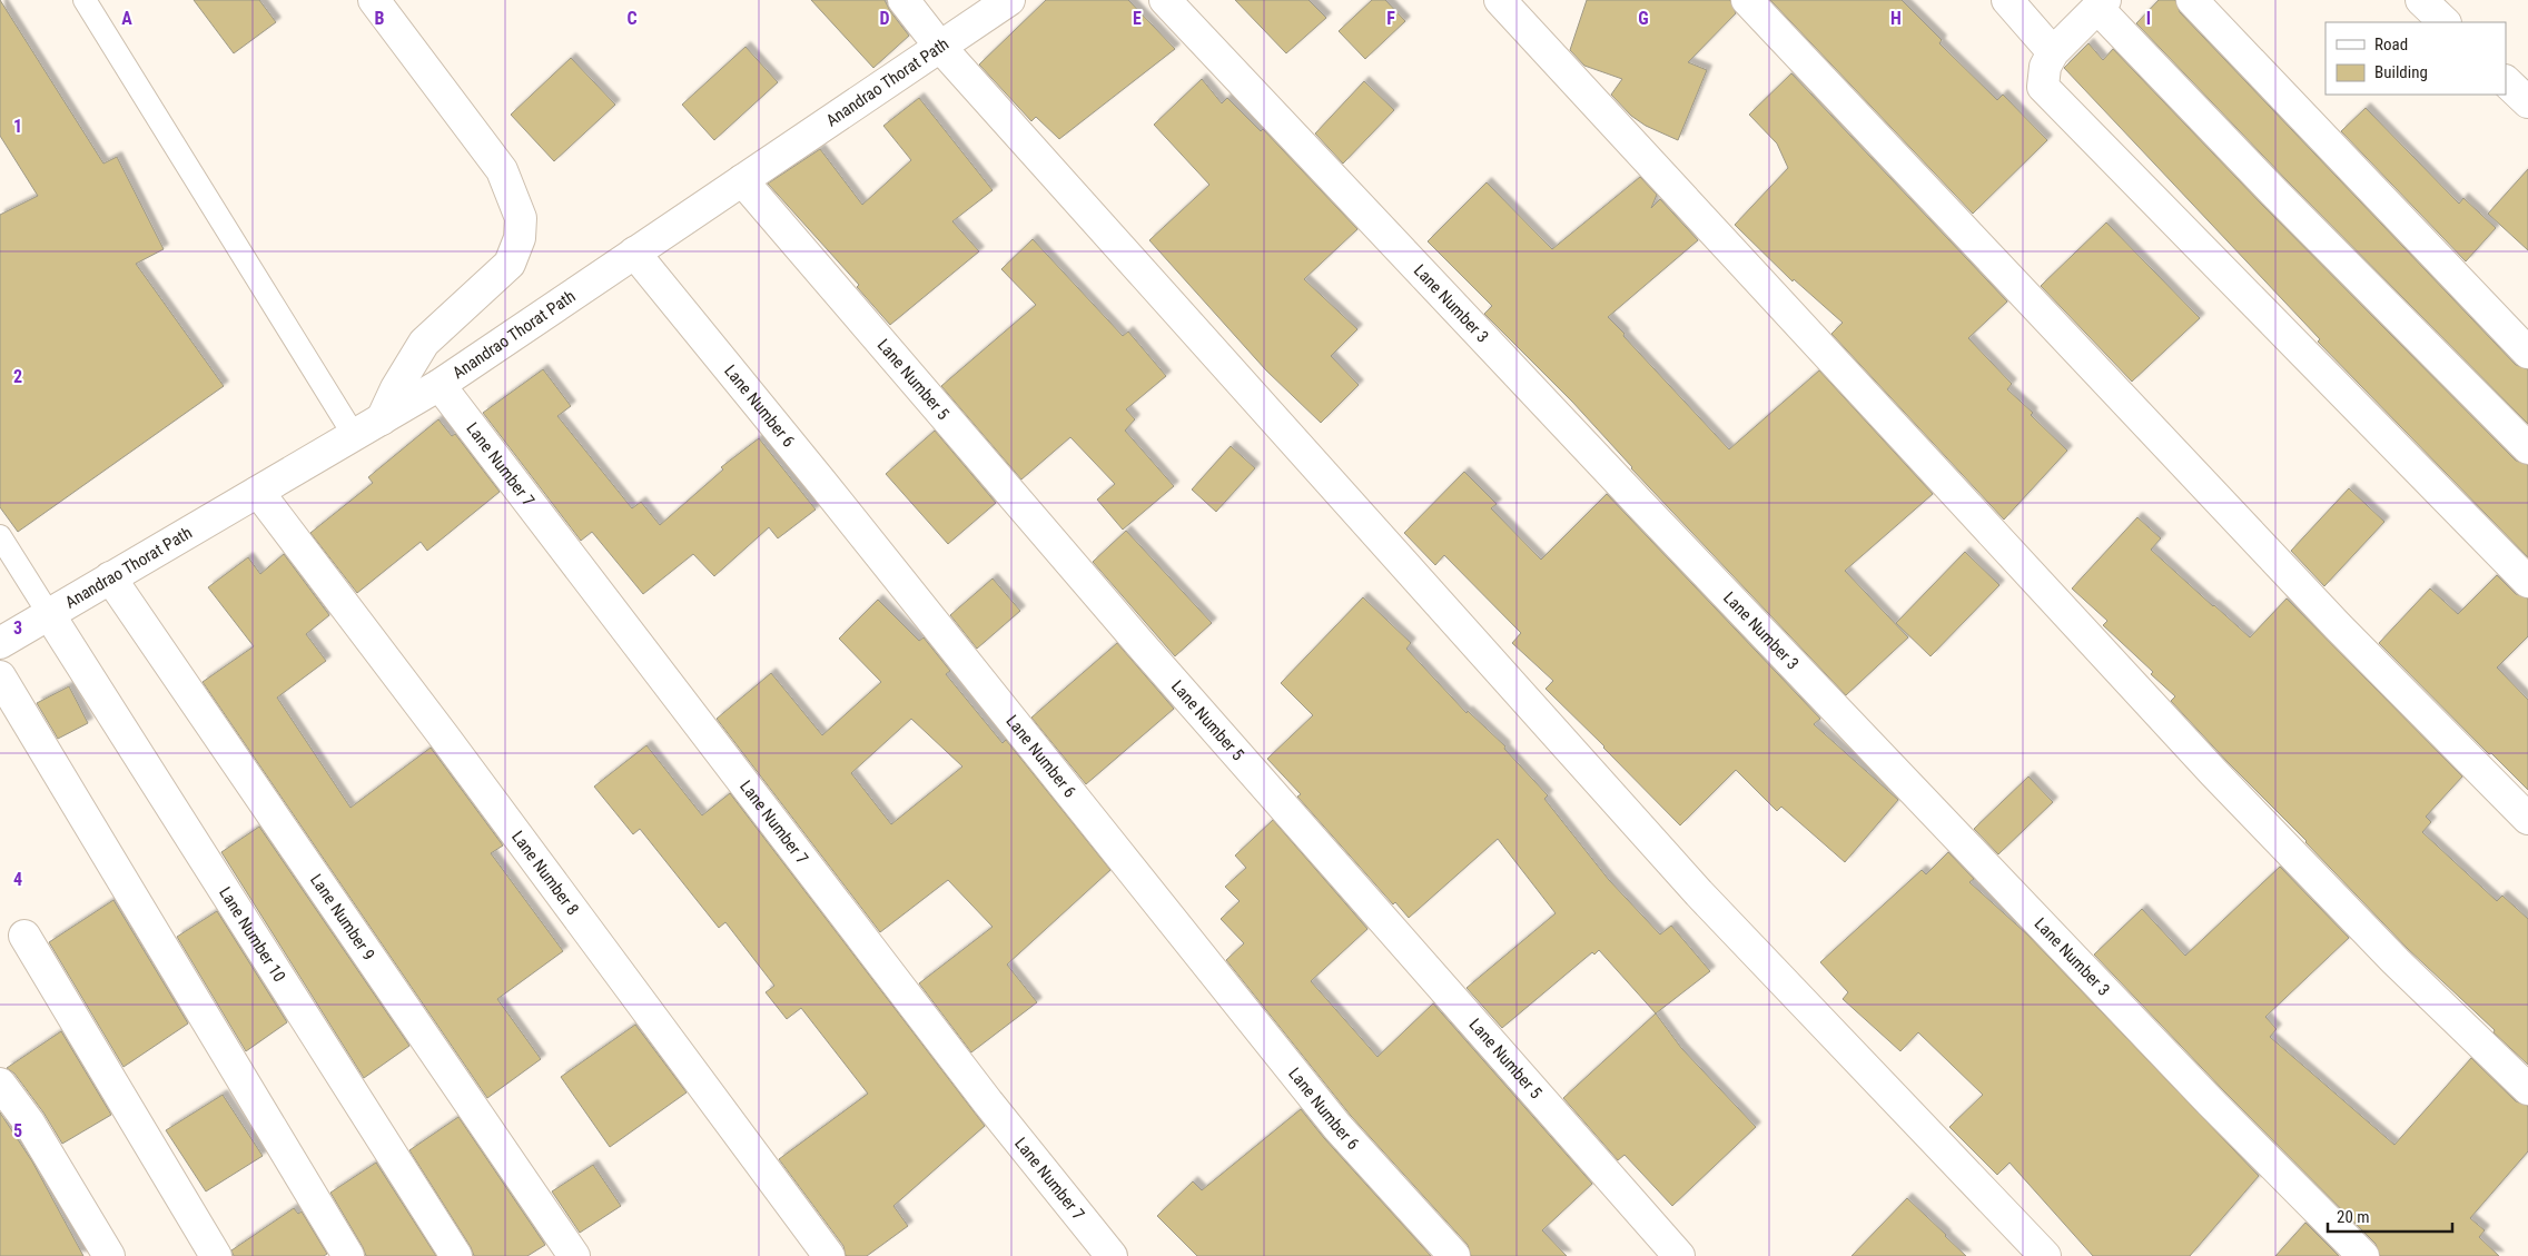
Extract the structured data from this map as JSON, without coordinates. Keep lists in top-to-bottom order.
{
  "streets": {
    "street": [
      "Anandrao Thorat Path",
      "Lane Number 3",
      "Lane Number 5",
      "Lane Number 6",
      "Lane Number 7",
      "Lane Number 8",
      "Lane Number 9",
      "Lane Number 10"
    ]
  },
  "crossings": [
    ["Anandrao Thorat Path", "Lane Number 5"],
    ["Anandrao Thorat Path", "Lane Number 6"],
    ["Anandrao Thorat Path", "Lane Number 7"],
    ["Anandrao Thorat Path", "Lane Number 8"],
    ["Anandrao Thorat Path", "Lane Number 9"],
    ["Anandrao Thorat Path", "Lane Number 10"]
  ],
  "legend": ["Road", "Building"],
  "scale_bar": "20 m",
  "grid": {
    "columns": [
      "A",
      "B",
      "C",
      "D",
      "E",
      "F",
      "G",
      "H",
      "I"
    ],
    "rows": [
      "1",
      "2",
      "3",
      "4",
      "5"
    ]
  }
}
